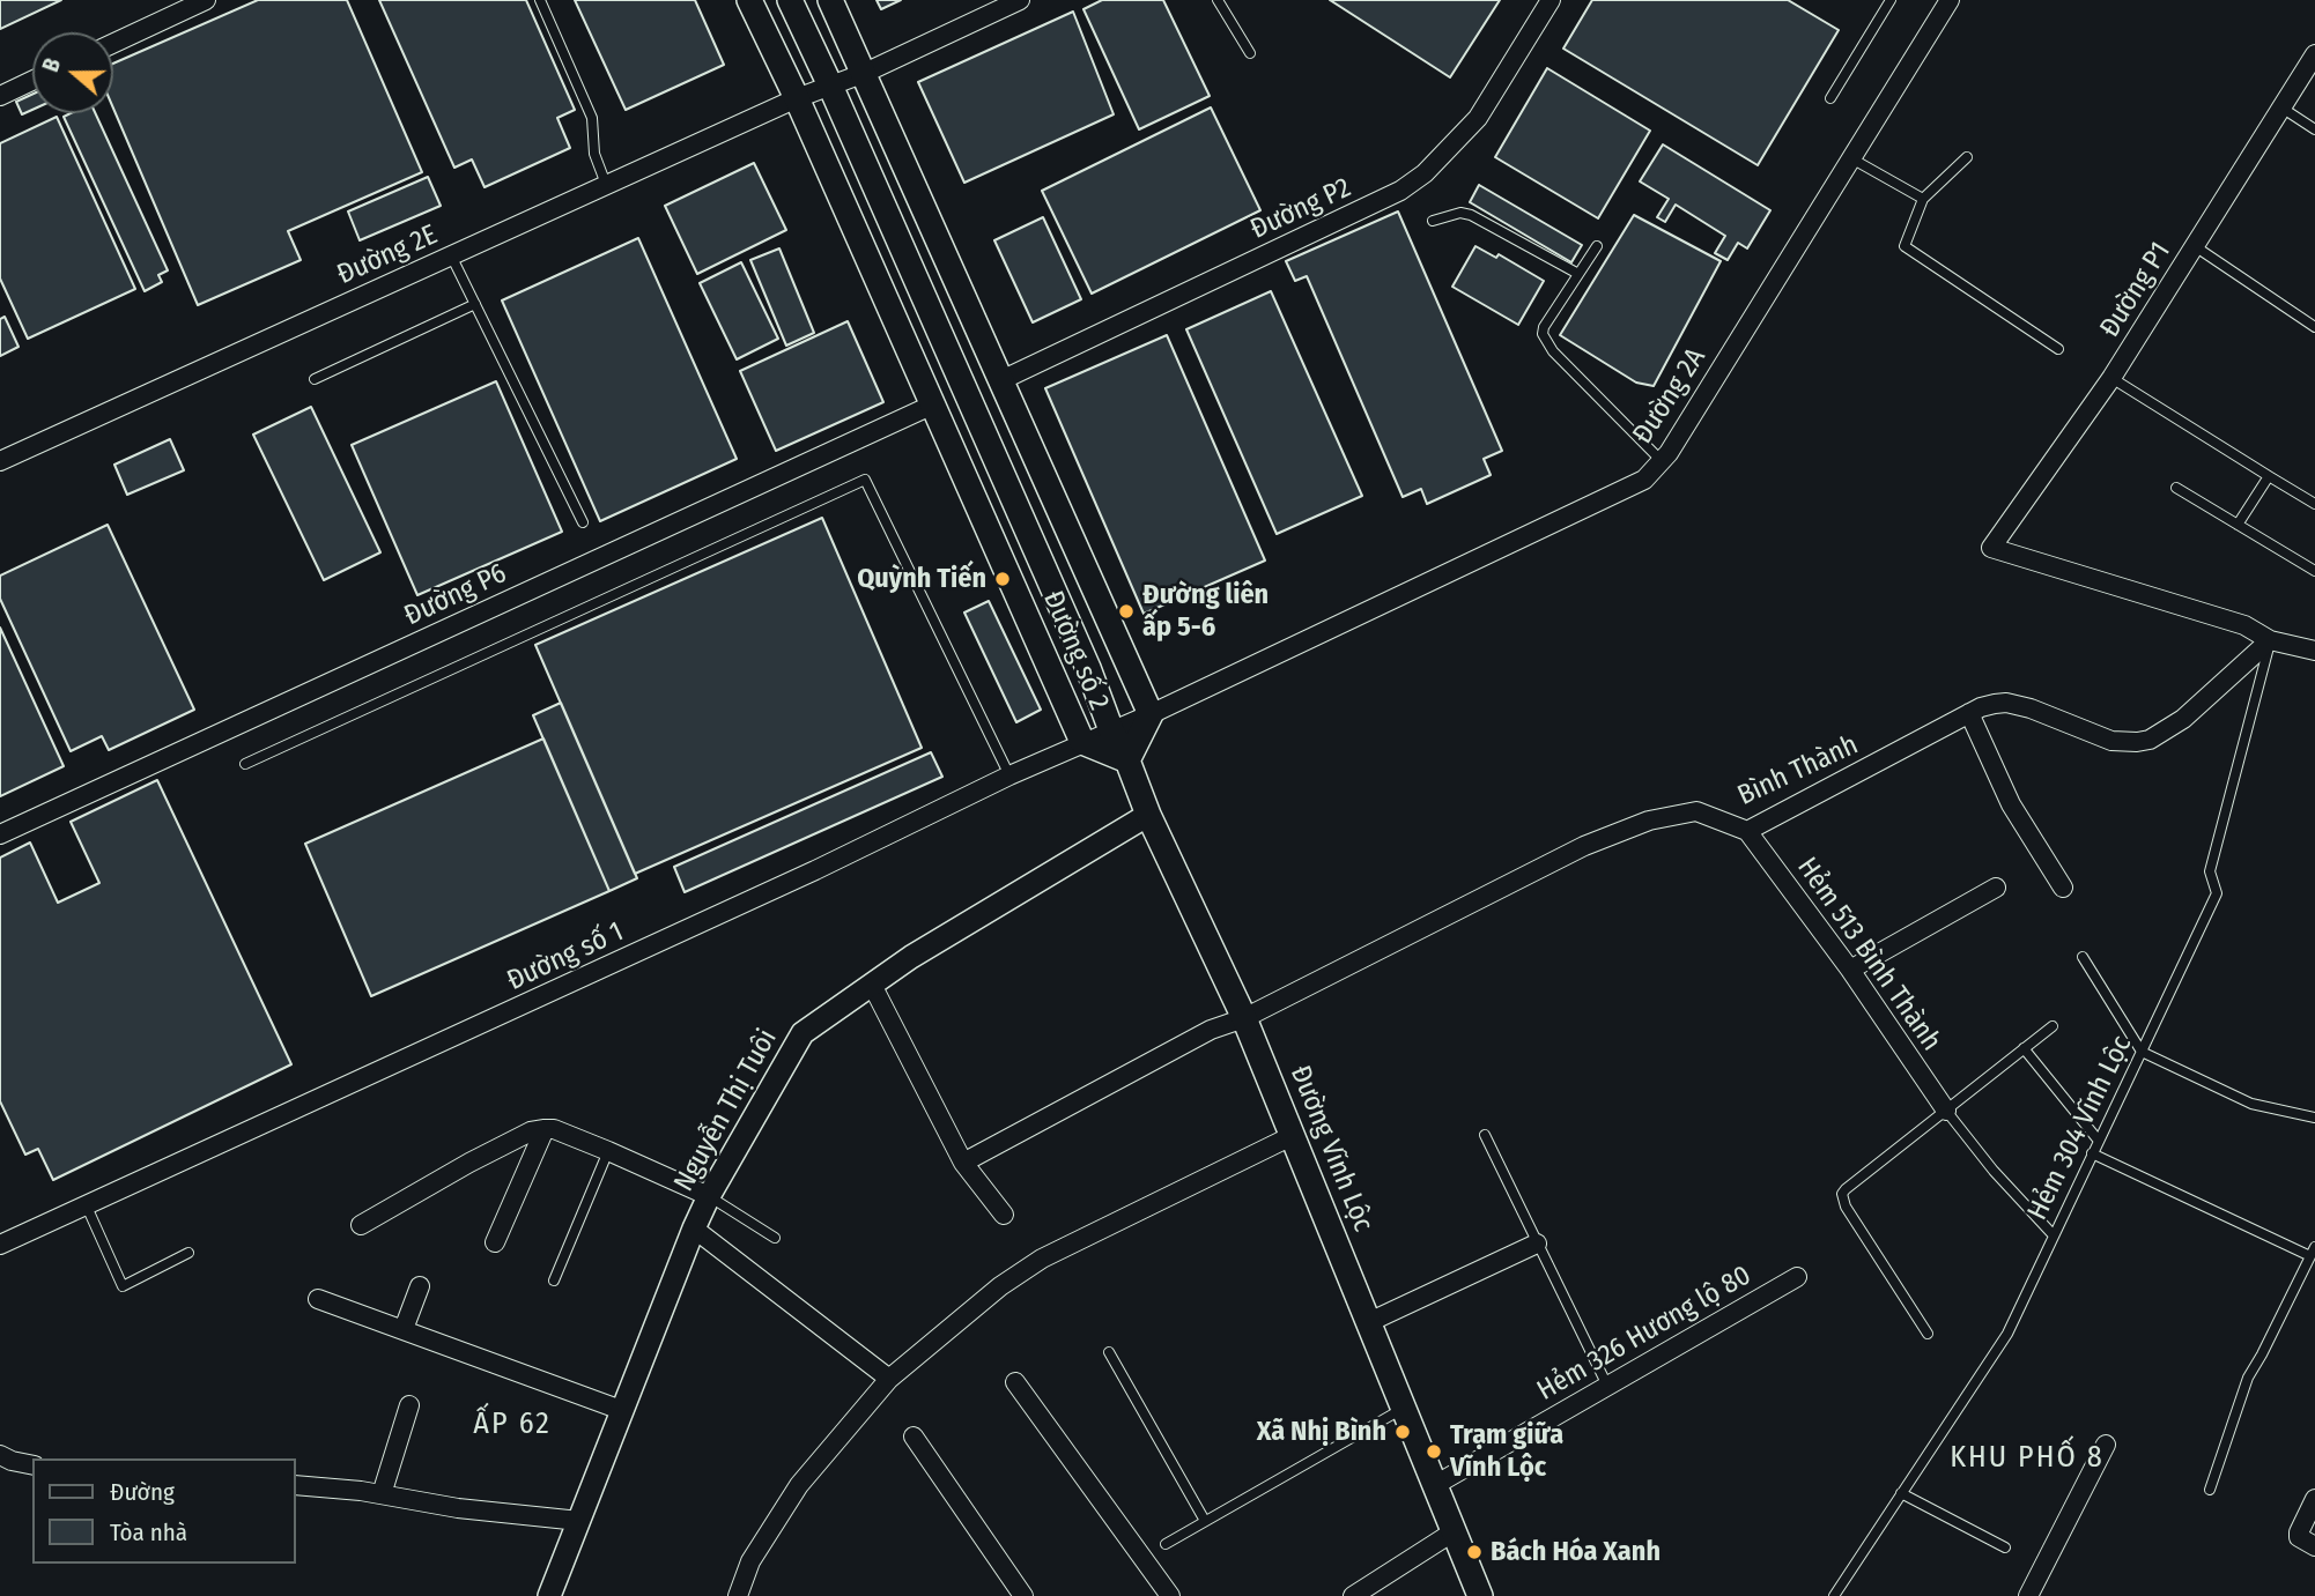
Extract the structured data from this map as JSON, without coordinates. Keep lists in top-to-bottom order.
{
  "streets": {
    "main road": ["Đường số 2", "Đường Vĩnh Lộc"],
    "street": [
      "Đường P2",
      "Đường 2E",
      "Đường P1",
      "Đường 2A",
      "Đường P6",
      "Bình Thành",
      "Hẻm 513 Bình Thành",
      "Đường số 1",
      "Nguyễn Thị Tuôi",
      "Hẻm 326 Hương lộ 80"
    ],
    "lane": ["Hẻm 304 Vĩnh Lộc"]
  },
  "crossings": [
    ["Đường P2", "Đường số 2"],
    ["Đường 2E", "Đường số 2"],
    ["Đường P1", "Bình Thành"],
    ["Đường P1", "Hẻm 304 Vĩnh Lộc"],
    ["Đường 2A", "Đường số 2"],
    ["Đường 2A", "Đường số 1"],
    ["Đường P6", "Đường số 2"],
    ["Đường số 2", "Đường số 1"],
    ["Đường số 2", "Đường Vĩnh Lộc"],
    ["Bình Thành", "Hẻm 513 Bình Thành"],
    ["Bình Thành", "Hẻm 304 Vĩnh Lộc"],
    ["Bình Thành", "Đường Vĩnh Lộc"],
    ["Đường số 1", "Đường Vĩnh Lộc"],
    ["Nguyễn Thị Tuôi", "Đường Vĩnh Lộc"],
    ["Đường Vĩnh Lộc", "Hẻm 326 Hương lộ 80"]
  ],
  "districts": ["ẤP 62", "KHU PHỐ 8"],
  "places": [
    "Quỳnh Tiến",
    "Đường liên ấp 5-6",
    "Xã Nhị Bình",
    "Trạm giữa Vĩnh Lộc",
    "Bách Hóa Xanh"
  ],
  "legend": ["Đường", "Tòa nhà"],
  "north": "left"
}
